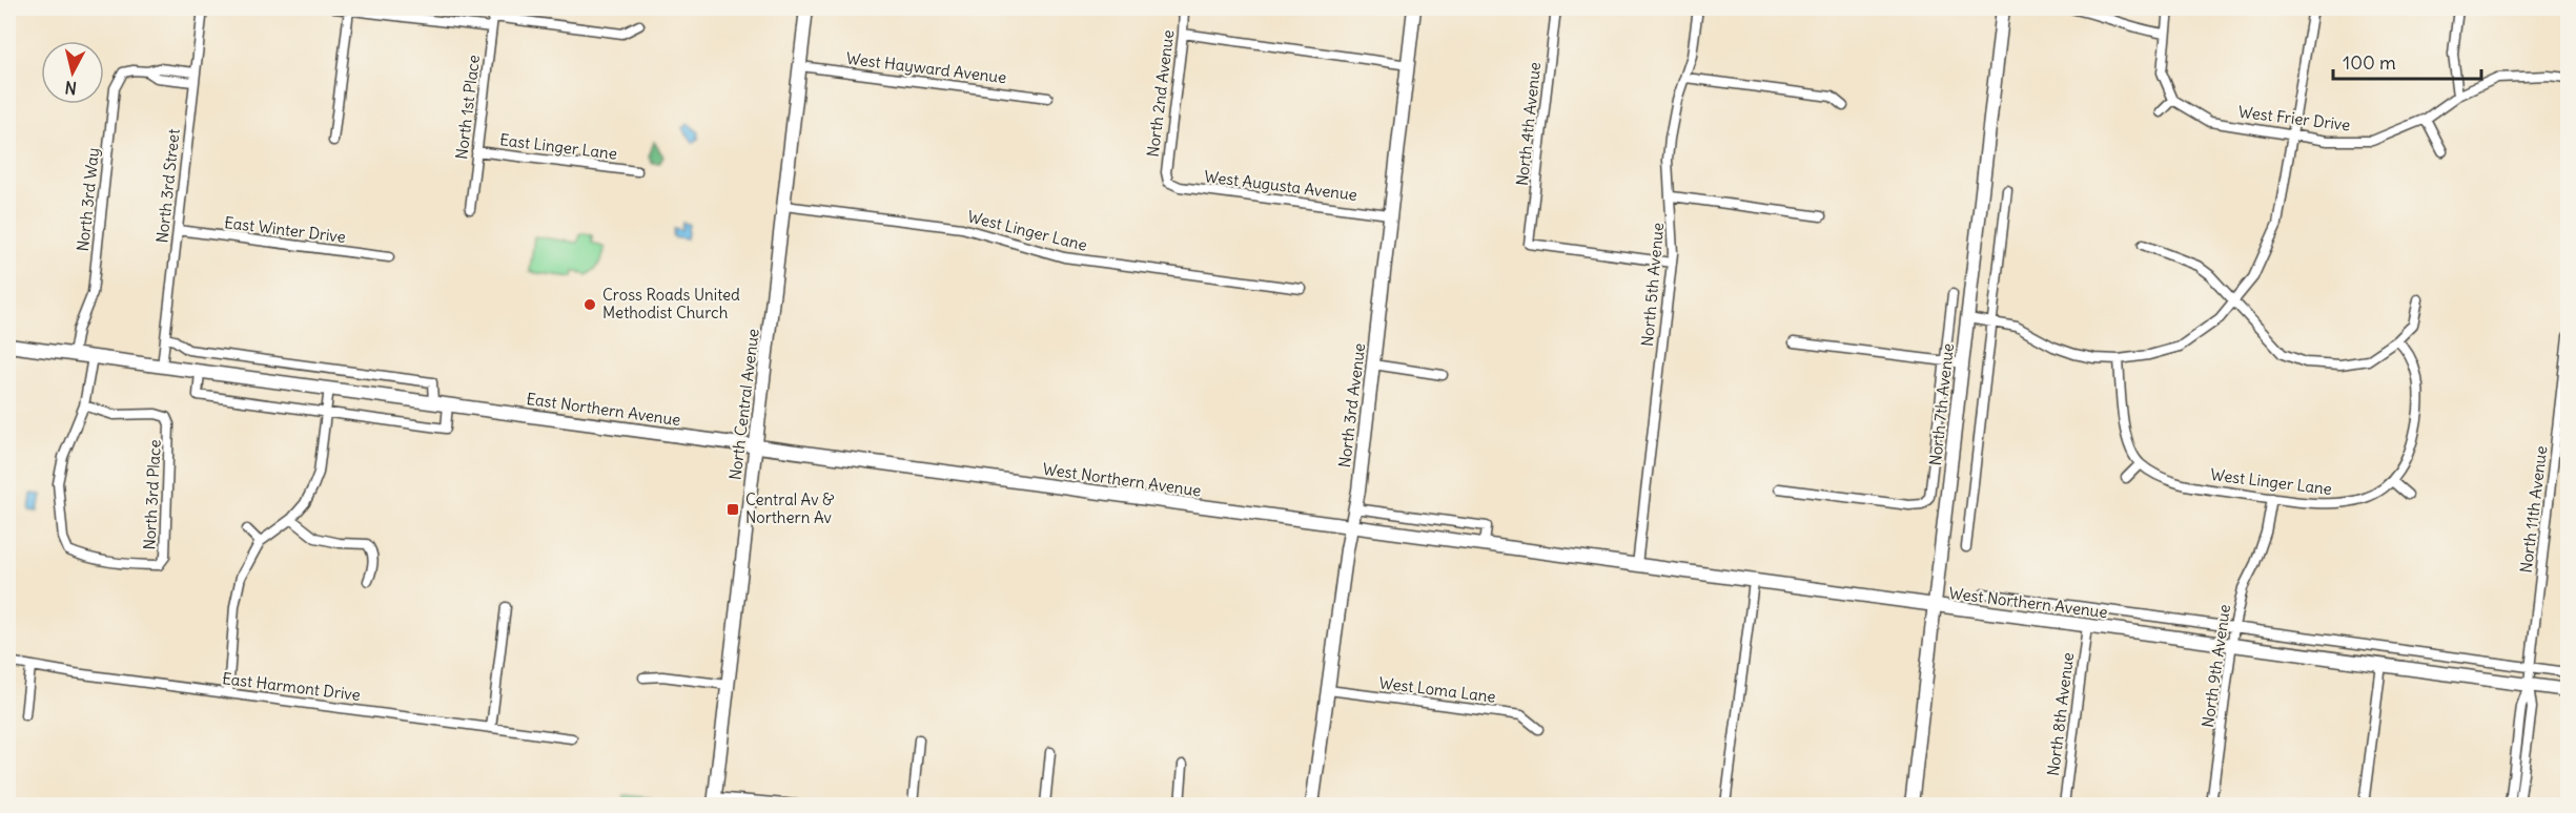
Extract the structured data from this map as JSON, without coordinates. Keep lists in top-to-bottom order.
{
  "streets": {
    "main road": [
      "North Central Avenue",
      "North 7th Avenue",
      "North 3rd Avenue",
      "East Northern Avenue",
      "West Northern Avenue"
    ],
    "street": [
      "West Hayward Avenue",
      "North 2nd Avenue",
      "North 1st Place",
      "West Frier Drive",
      "North 4th Avenue",
      "East Linger Lane",
      "North 3rd Street",
      "West Augusta Avenue",
      "North 3rd Way",
      "East Winter Drive",
      "West Linger Lane",
      "North 5th Avenue",
      "North 3rd Place",
      "North 11th Avenue",
      "North 9th Avenue",
      "East Harmont Drive",
      "West Loma Lane",
      "North 8th Avenue"
    ]
  },
  "crossings": [
    ["West Hayward Avenue", "North Central Avenue"],
    ["North 2nd Avenue", "West Augusta Avenue"],
    ["North 1st Place", "East Linger Lane"],
    ["North 4th Avenue", "North 5th Avenue"],
    ["North 3rd Street", "North 3rd Way"],
    ["North 3rd Street", "East Winter Drive"],
    ["North 3rd Street", "East Northern Avenue"],
    ["West Augusta Avenue", "North 3rd Avenue"],
    ["North 3rd Way", "East Northern Avenue"],
    ["West Linger Lane", "North Central Avenue"],
    ["West Linger Lane", "North 9th Avenue"],
    ["North 5th Avenue", "West Northern Avenue"],
    ["North Central Avenue", "East Northern Avenue"],
    ["North Central Avenue", "West Northern Avenue"],
    ["North 7th Avenue", "West Northern Avenue"],
    ["North 3rd Avenue", "West Northern Avenue"],
    ["North 3rd Avenue", "West Loma Lane"],
    ["East Northern Avenue", "West Northern Avenue"],
    ["East Northern Avenue", "North 3rd Place"],
    ["West Northern Avenue", "North 11th Avenue"],
    ["West Northern Avenue", "North 9th Avenue"],
    ["West Northern Avenue", "North 8th Avenue"]
  ],
  "places": {
    "other": ["Cross Roads United Methodist Church"],
    "transit": ["Central Av & Northern Av"]
  },
  "scale_bar": "100 m",
  "north": "bottom"
}
